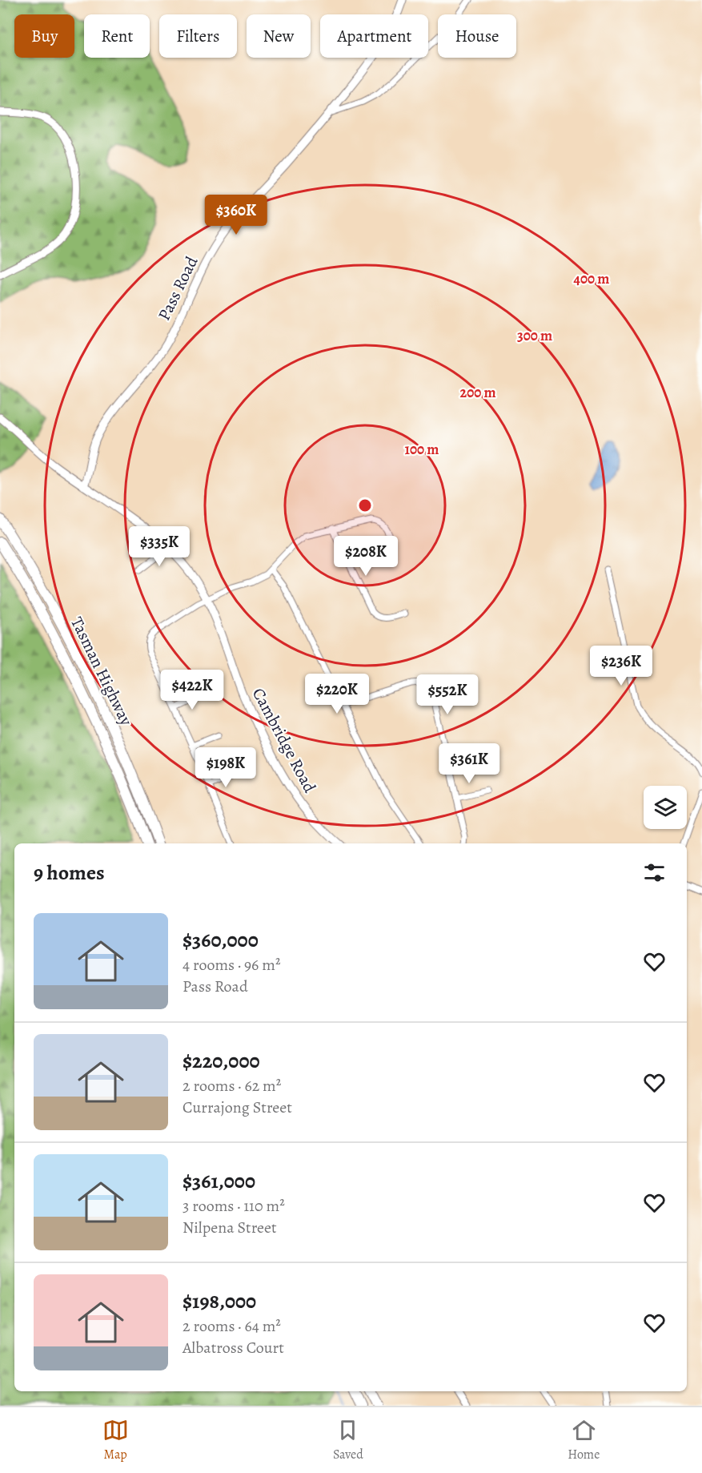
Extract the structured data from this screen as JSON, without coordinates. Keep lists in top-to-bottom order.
{
  "streets": {
    "highway": ["Tasman Highway"],
    "main road": ["Pass Road", "Cambridge Road"]
  },
  "crossings": [
    ["Pass Road", "Cambridge Road"]
  ],
  "page": {
    "chip": [
      "Buy",
      "Rent",
      "Filters",
      "New",
      "Apartment",
      "House"
    ],
    "price": [
      "$360K",
      "$335K",
      "$208K",
      "$236K",
      "$422K",
      "$220K",
      "$552K",
      "$361K",
      "$198K"
    ],
    "heading": "9 homes",
    "list": [
      {
        "name": "$360,000",
        "note": "4 rooms · 96 m² · Pass Road"
      },
      {
        "name": "$220,000",
        "note": "2 rooms · 62 m² · Currajong Street"
      },
      {
        "name": "$361,000",
        "note": "3 rooms · 110 m² · Nilpena Street"
      },
      {
        "name": "$198,000",
        "note": "2 rooms · 64 m² · Albatross Court"
      }
    ],
    "tabs": ["Map", "Saved", "Home"]
  },
  "rings": [
    "400 m",
    "300 m",
    "200 m",
    "100 m"
  ]
}
